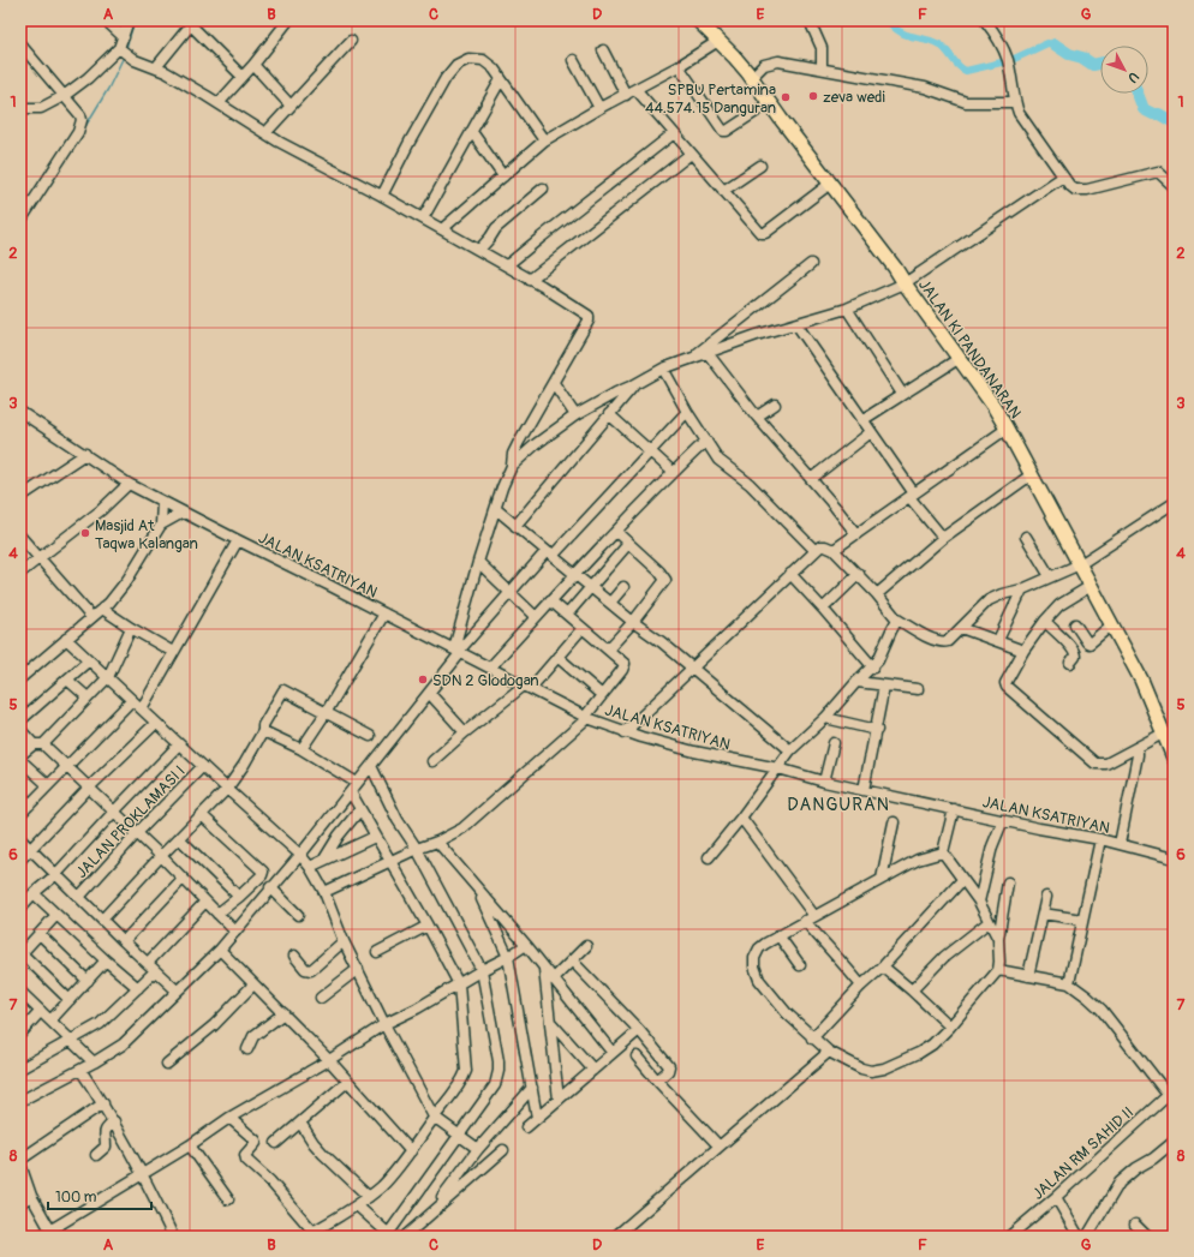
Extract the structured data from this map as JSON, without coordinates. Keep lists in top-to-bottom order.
{
  "streets": {
    "main road": ["JALAN KI PANDANARAN"],
    "street": ["JALAN KSATRIYAN", "JALAN PROKLAMASI I", "JALAN RM SAHID II"]
  },
  "districts": ["DANGURAN"],
  "places": [
    "zeva wedi",
    "SPBU Pertamina 44.574.15 Danguran",
    "Masjid At Taqwa Kalangan",
    "SDN 2 Glodogan"
  ],
  "scale_bar": "100 m",
  "north": "bottom right",
  "grid": {
    "columns": [
      "A",
      "B",
      "C",
      "D",
      "E",
      "F",
      "G"
    ],
    "rows": [
      "1",
      "2",
      "3",
      "4",
      "5",
      "6",
      "7",
      "8"
    ]
  }
}
